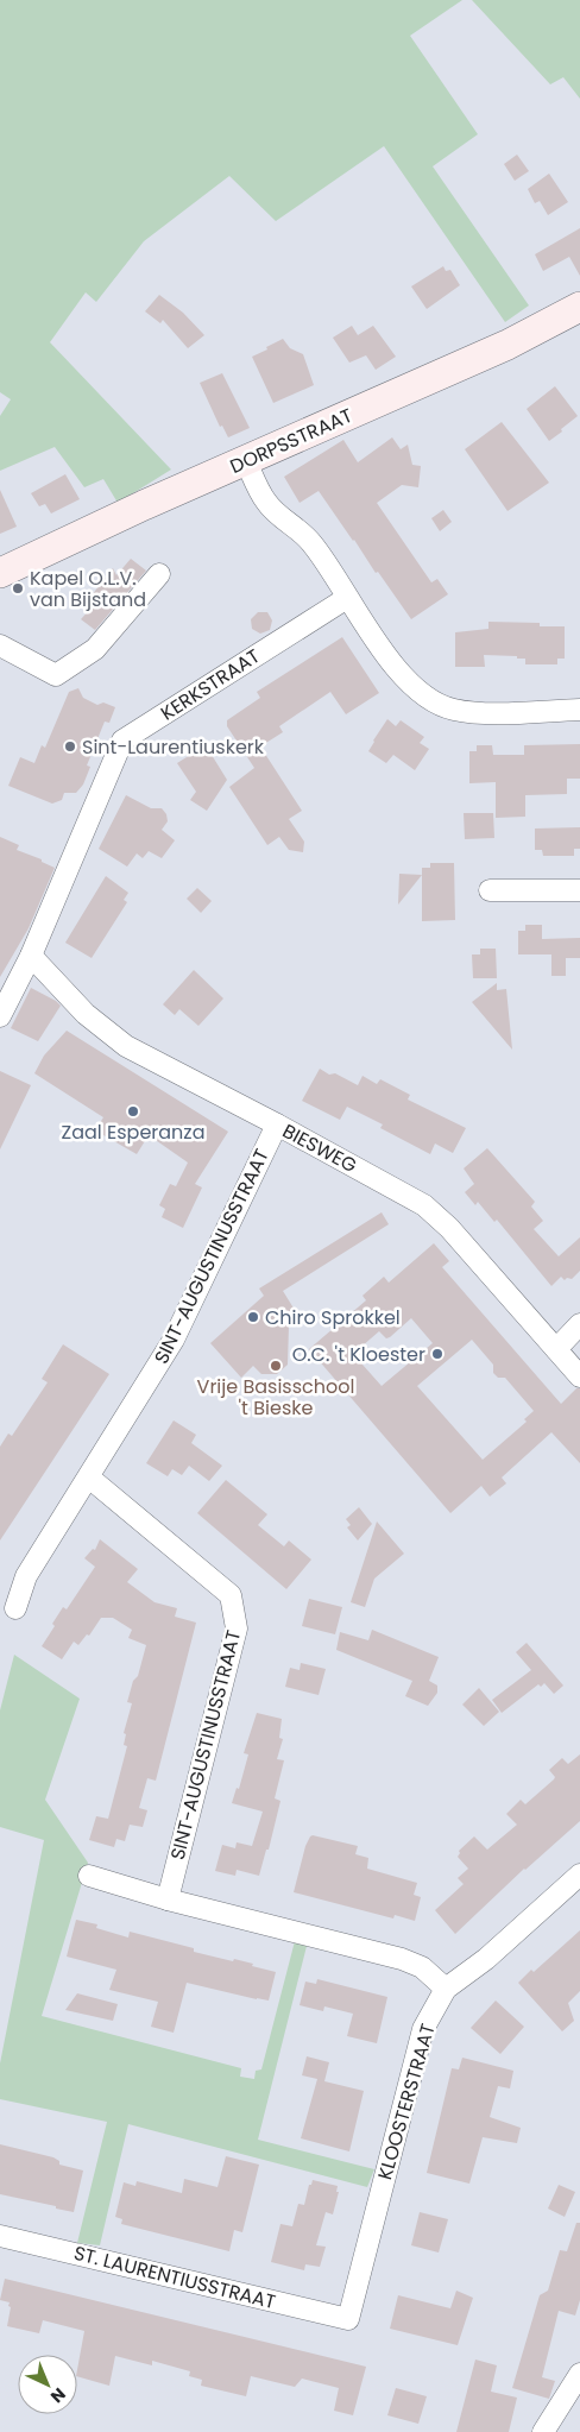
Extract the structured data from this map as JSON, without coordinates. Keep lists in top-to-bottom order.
{
  "streets": {
    "street": [
      "DORPSSTRAAT",
      "KERKSTRAAT",
      "BIESWEG",
      "SINT-AUGUSTINUSSTRAAT",
      "KLOOSTERSTRAAT",
      "ST. LAURENTIUSSTRAAT"
    ]
  },
  "crossings": [
    ["KERKSTRAAT", "BIESWEG"],
    ["BIESWEG", "SINT-AUGUSTINUSSTRAAT"],
    ["KLOOSTERSTRAAT", "ST. LAURENTIUSSTRAAT"]
  ],
  "places": [
    "Kapel O.L.V. van Bijstand",
    "Sint-Laurentiuskerk",
    "Zaal Esperanza",
    "Chiro Sprokkel",
    "O.C. 't Kloester",
    "Vrije Basisschool 't Bieske"
  ],
  "north": "bottom right"
}
